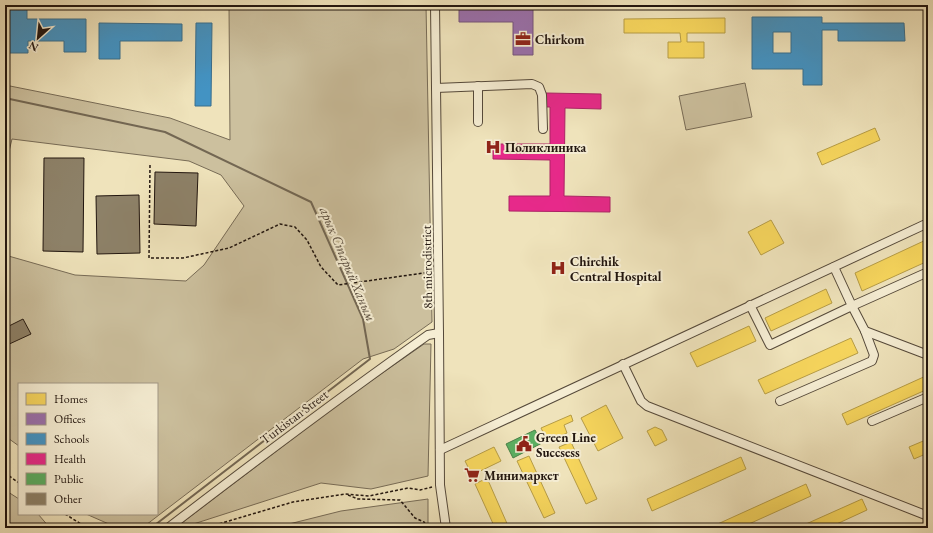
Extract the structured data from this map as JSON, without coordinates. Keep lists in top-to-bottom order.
{
  "streets": {
    "street": ["8th microdistrict", "Turkistan Street"]
  },
  "crossings": [
    ["8th microdistrict", "Turkistan Street"]
  ],
  "water": ["арык Старый Ханым"],
  "places": {
    "office": ["Chirkom"],
    "hospital": ["Поликлиника", "Chirchik Central Hospital"],
    "public building": ["Green Line Succsess"],
    "supermarket": ["Минимаркет"]
  },
  "legend": [
    "Homes",
    "Offices",
    "Schools",
    "Health",
    "Public",
    "Other"
  ],
  "north": "bottom left"
}
